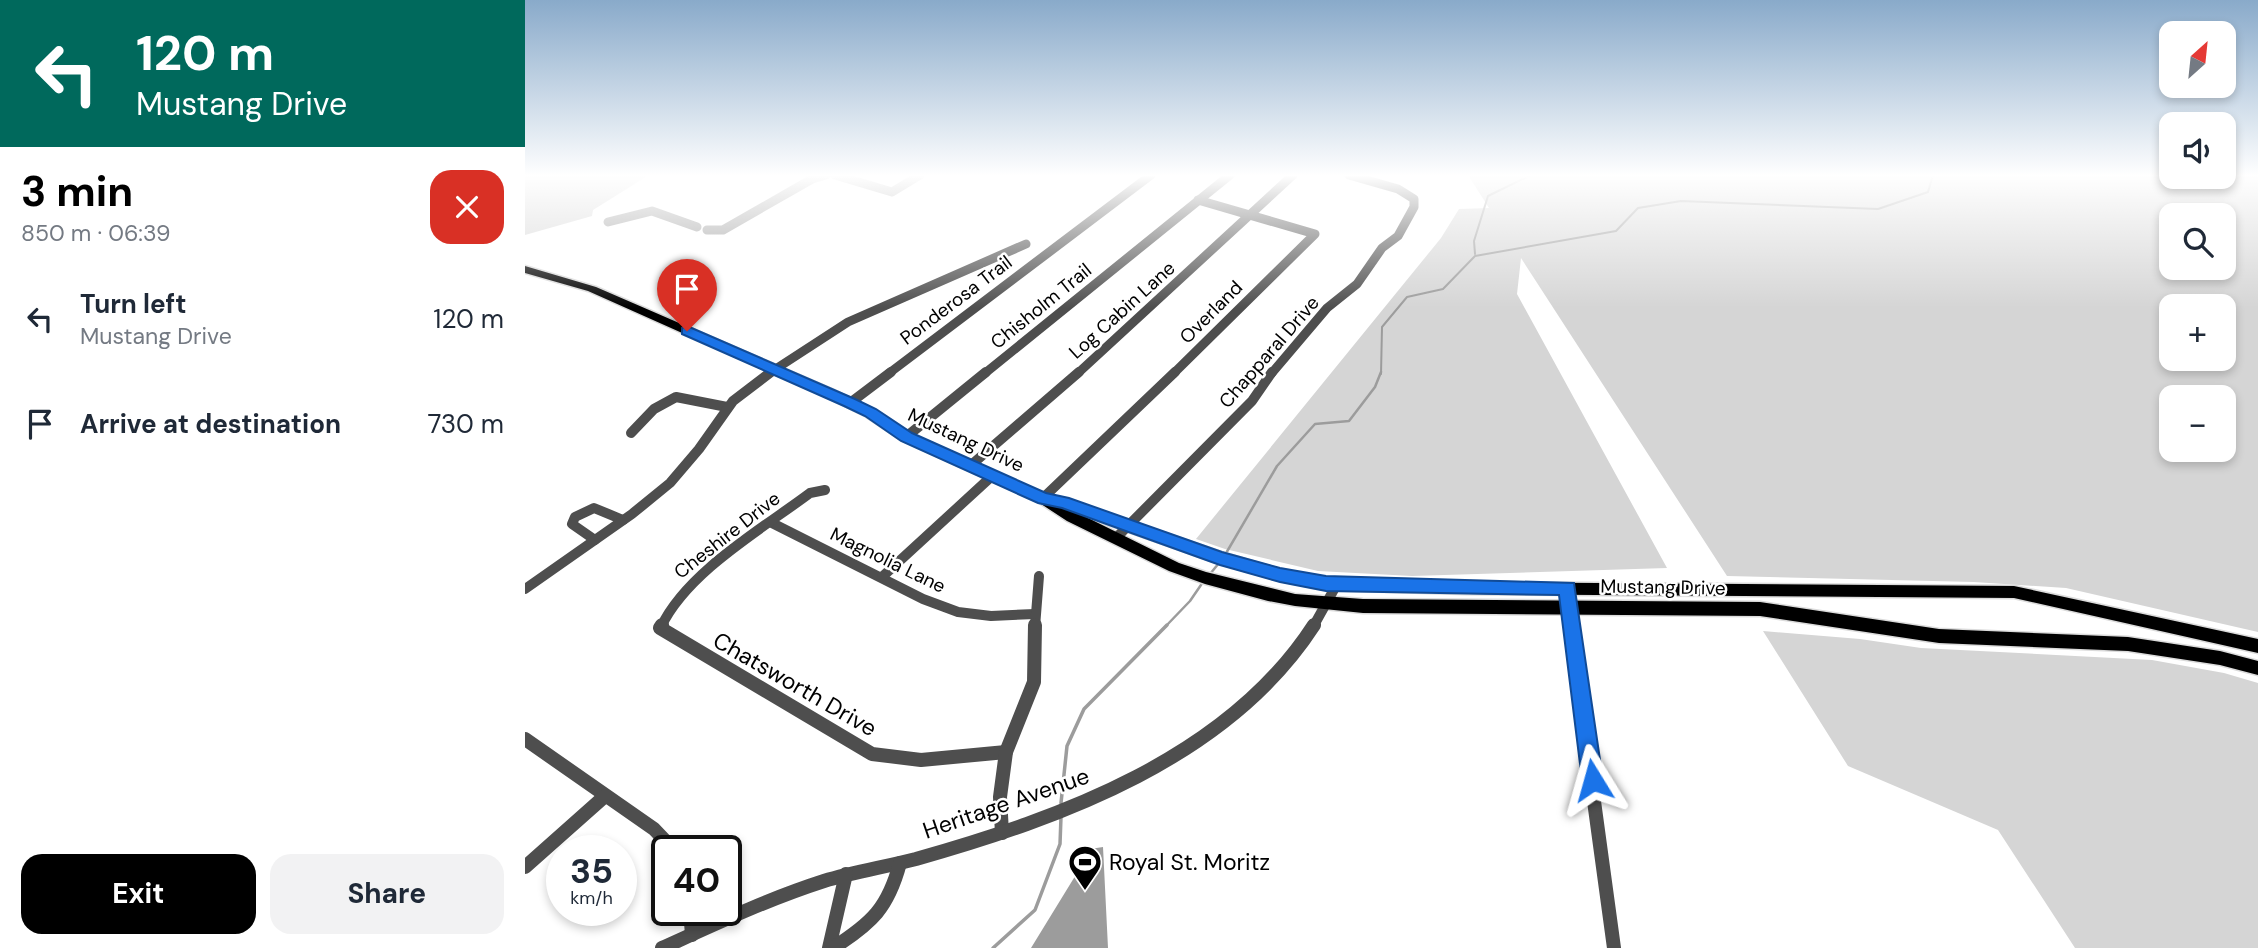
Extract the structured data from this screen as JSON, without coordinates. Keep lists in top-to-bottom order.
{
  "streets": {
    "main road": ["Mustang Drive"],
    "street": [
      "Ponderosa Trail",
      "Chisholm Trail",
      "Log Cabin Lane",
      "Overland",
      "Chapparal Drive",
      "Cheshire Drive",
      "Magnolia Lane",
      "Chatsworth Drive",
      "Heritage Avenue"
    ]
  },
  "crossings": [
    ["Ponderosa Trail", "Mustang Drive"],
    ["Chisholm Trail", "Mustang Drive"],
    ["Log Cabin Lane", "Mustang Drive"],
    ["Overland", "Mustang Drive"],
    ["Chapparal Drive", "Mustang Drive"],
    ["Mustang Drive", "Heritage Avenue"],
    ["Cheshire Drive", "Magnolia Lane"],
    ["Cheshire Drive", "Chatsworth Drive"]
  ],
  "places": {
    "sports": ["Royal St. Moritz"]
  },
  "north": "top right",
  "page": {
    "turn": ["120 m", "Mustang Drive"],
    "map_buttons": ["+", "−"],
    "heading": ["3 min", "850 m · 06:39"],
    "list": [
      {
        "name": "Turn left",
        "note": "Mustang Drive",
        "value": "120 m"
      },
      {
        "name": "Arrive at destination",
        "value": "730 m"
      }
    ],
    "speed": "35 km/h",
    "limit": "40",
    "buttons": ["Exit", "Share"]
  }
}
